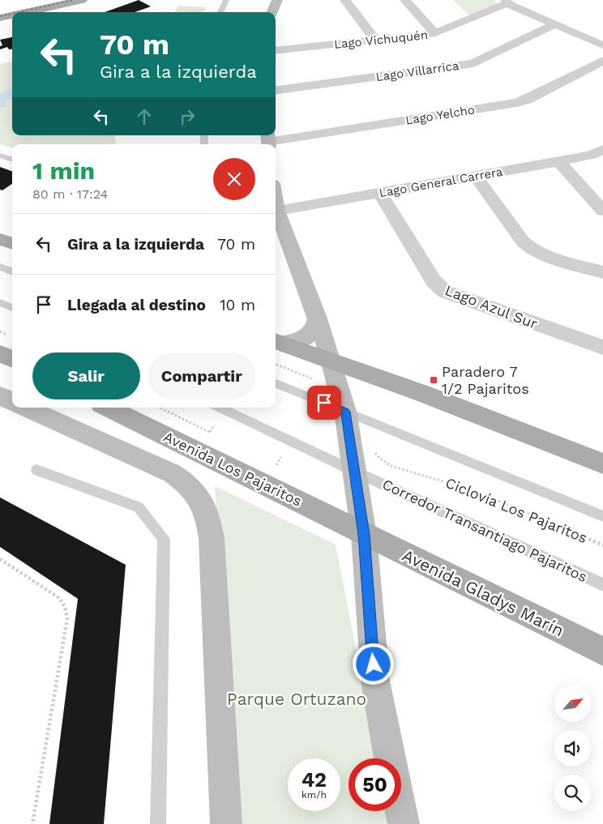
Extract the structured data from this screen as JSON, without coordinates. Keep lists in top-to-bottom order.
{
  "streets": {
    "main road": ["Avenida Los Pajaritos", "Avenida Gladys Marín"],
    "street": [
      "Lago Vichuquén",
      "Lago Villarrica",
      "Lago Yelcho",
      "Lago General Carrera",
      "Lago Azul Sur"
    ],
    "lane": ["Corredor Transantiago Pajaritos"],
    "path": ["Ciclovía Los Pajaritos"]
  },
  "crossings": [
    ["Lago General Carrera", "Lago Azul Sur"],
    ["Avenida Los Pajaritos", "Avenida Gladys Marín"]
  ],
  "parks": ["Parque Ortuzano"],
  "places": {
    "transit": ["Paradero 7 1/2 Pajaritos"]
  },
  "north": "top right",
  "page": {
    "turn": ["70 m", "Gira a la izquierda"],
    "heading": ["1 min", "80 m · 17:24"],
    "list": [
      {
        "name": "Gira a la izquierda",
        "value": "70 m"
      },
      {
        "name": "Llegada al destino",
        "value": "10 m"
      }
    ],
    "buttons": ["Salir", "Compartir"],
    "speed": "42 km/h",
    "limit": "50"
  }
}
